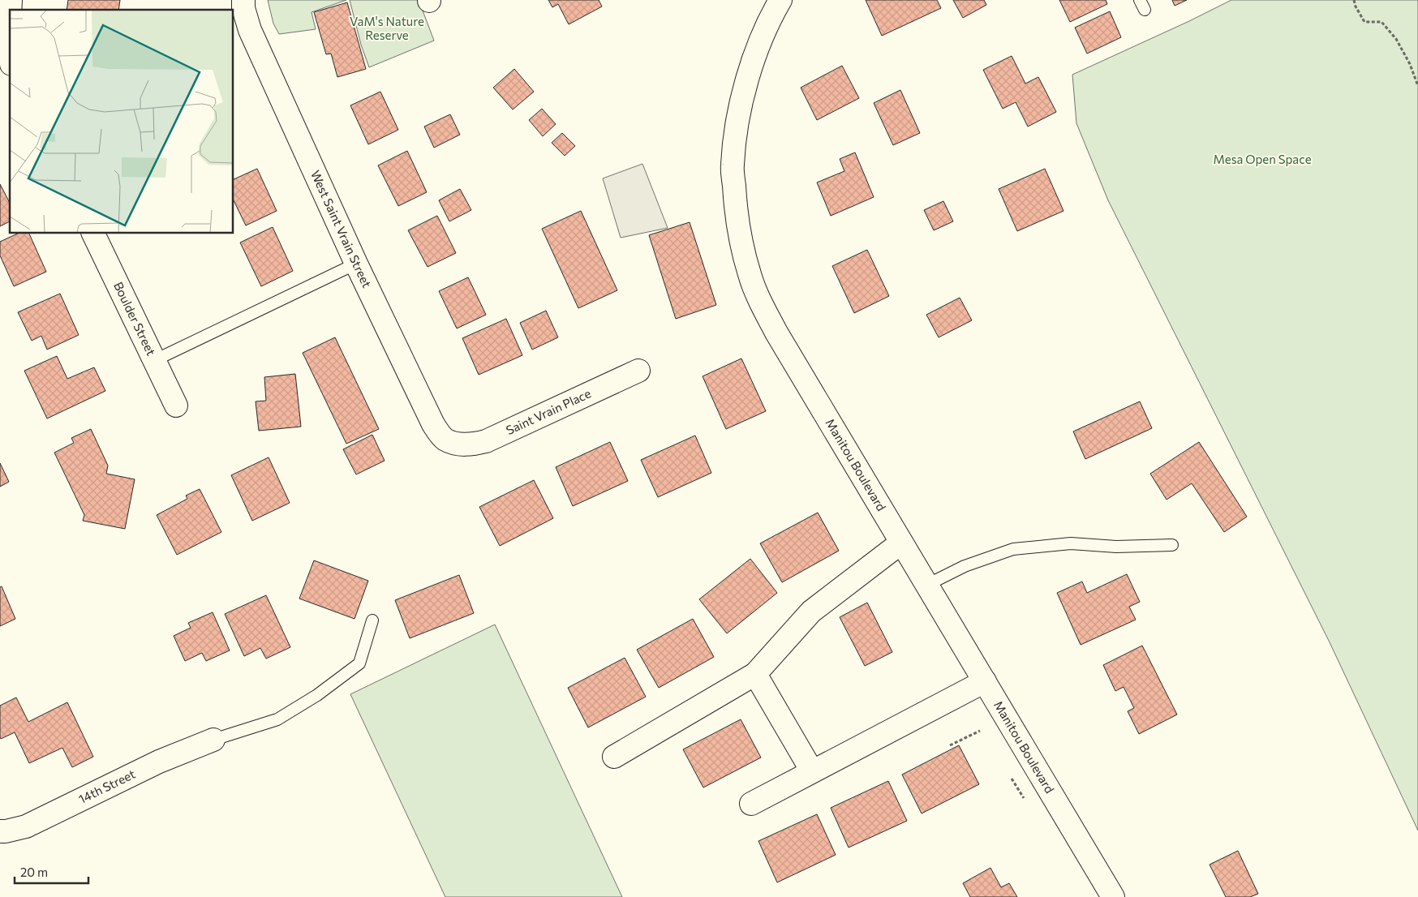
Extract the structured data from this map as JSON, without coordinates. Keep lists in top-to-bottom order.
{
  "streets": {
    "street": [
      "West Saint Vrain Street",
      "Boulder Street",
      "Saint Vrain Place",
      "Manitou Boulevard",
      "14th Street"
    ]
  },
  "crossings": [
    ["West Saint Vrain Street", "Saint Vrain Place"]
  ],
  "parks": ["VaM's Nature Reserve", "Mesa Open Space"],
  "scale_bar": "20 m"
}
